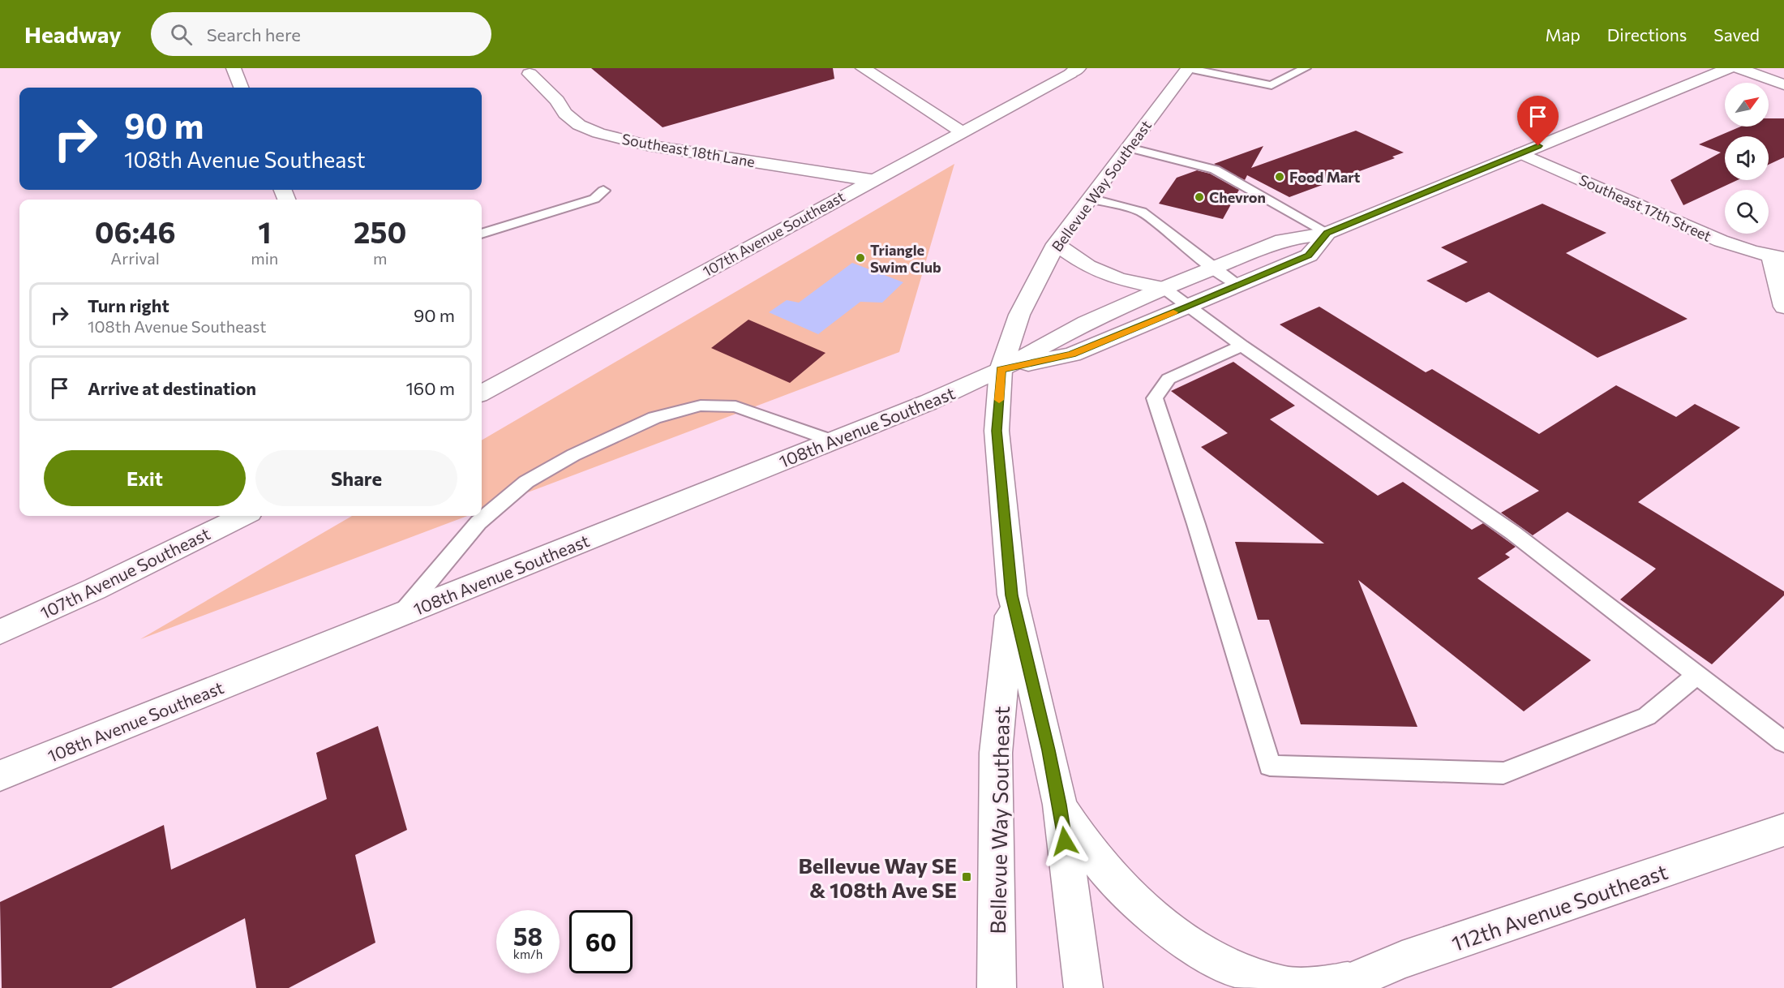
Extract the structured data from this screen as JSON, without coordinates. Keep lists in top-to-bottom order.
{
  "streets": {
    "street": [
      "Southeast 18th Lane",
      "Bellevue Way Southeast",
      "Southeast 17th Street",
      "107th Avenue Southeast",
      "108th Avenue Southeast",
      "112th Avenue Southeast"
    ]
  },
  "crossings": [
    ["Southeast 18th Lane", "107th Avenue Southeast"],
    ["Bellevue Way Southeast", "108th Avenue Southeast"],
    ["Bellevue Way Southeast", "112th Avenue Southeast"],
    ["Southeast 17th Street", "108th Avenue Southeast"]
  ],
  "places": {
    "other": ["Food Mart", "Chevron", "Triangle Swim Club"],
    "transit": ["Bellevue Way SE & 108th Ave SE"]
  },
  "north": "top right",
  "page": {
    "header": "Headway",
    "search": "Search here",
    "nav": ["Map", "Directions", "Saved"],
    "turn": ["90 m", "108th Avenue Southeast"],
    "eta": [
      "06:46",
      "Arrival",
      "1",
      "min",
      "250",
      "m"
    ],
    "list": [
      {
        "name": "Turn right",
        "note": "108th Avenue Southeast",
        "value": "90 m"
      },
      {
        "name": "Arrive at destination",
        "value": "160 m"
      }
    ],
    "buttons": ["Exit", "Share"],
    "speed": "58 km/h",
    "limit": "60"
  }
}
